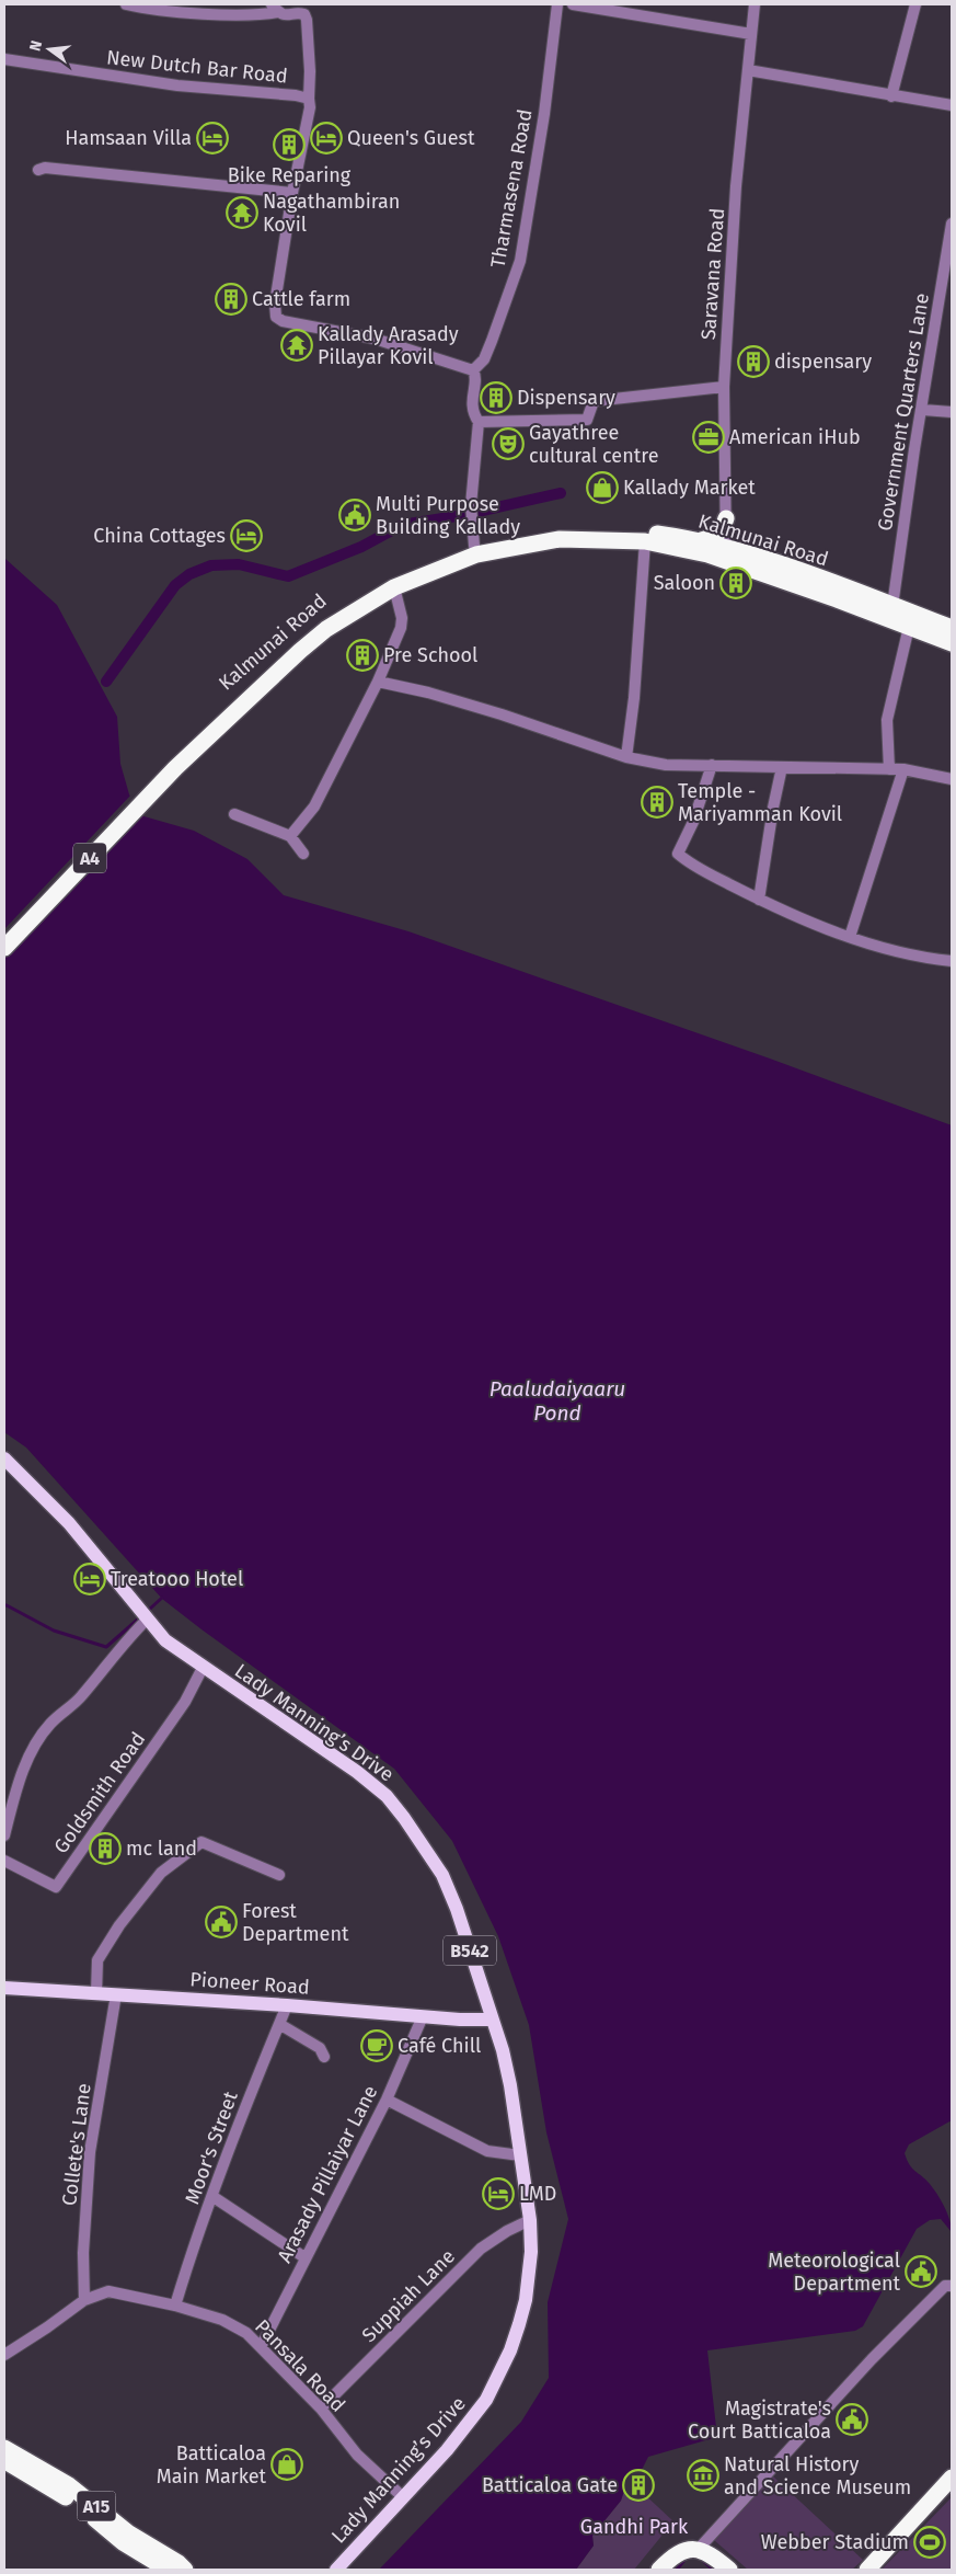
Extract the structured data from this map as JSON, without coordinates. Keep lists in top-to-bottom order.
{
  "streets": {
    "highway": ["Kalmunai Road", "A4", "A15"],
    "main road": ["Lady Manning’s Drive", "B542", "Pioneer Road"],
    "street": [
      "New Dutch Bar Road",
      "Tharmasena Road",
      "Saravana Road",
      "Government Quarters Lane",
      "Goldsmith Road",
      "Collete's Lane",
      "Moor's Street",
      "Arasady Pillaiyar Lane",
      "Suppiah Lane",
      "Pansala Road"
    ]
  },
  "crossings": [
    ["New Dutch Bar Road", "Tharmasena Road"],
    ["Saravana Road", "Kalmunai Road"],
    ["Government Quarters Lane", "Kalmunai Road"],
    ["Kalmunai Road", "A4"],
    ["Lady Manning’s Drive", "Goldsmith Road"],
    ["Lady Manning’s Drive", "Pioneer Road"],
    ["Lady Manning’s Drive", "Suppiah Lane"],
    ["Lady Manning’s Drive", "Pansala Road"],
    ["Pioneer Road", "Collete's Lane"],
    ["Pioneer Road", "Moor's Street"],
    ["Pioneer Road", "Arasady Pillaiyar Lane"],
    ["Collete's Lane", "Pansala Road"],
    ["Moor's Street", "Pansala Road"],
    ["Arasady Pillaiyar Lane", "Pansala Road"],
    ["Suppiah Lane", "Pansala Road"]
  ],
  "water": ["Paaludaiyaaru Pond"],
  "parks": ["Gandhi Park"],
  "places": {
    "hotel": [
      "Hamsaan Villa",
      "Queen's Guest",
      "China Cottages",
      "Treatooo Hotel",
      "LMD"
    ],
    "building": [
      "Bike Reparing",
      "Cattle farm",
      "dispensary",
      "Dispensary",
      "Saloon",
      "Pre School",
      "Temple - Mariyamman Kovil",
      "mc land",
      "Batticaloa Gate"
    ],
    "temple": ["Nagathambiran Kovil", "Kallady Arasady Pillayar Kovil"],
    "office": ["American iHub"],
    "theatre": ["Gayathree cultural centre"],
    "shop": ["Kallady Market", "Batticaloa Main Market"],
    "public building": [
      "Multi Purpose Building Kallady",
      "Forest Department",
      "Meteorological Department",
      "Magistrate's Court Batticaloa"
    ],
    "cafe": ["Café Chill"],
    "museum": ["Natural History and Science Museum"],
    "sports": ["Webber Stadium"]
  },
  "north": "left"
}
